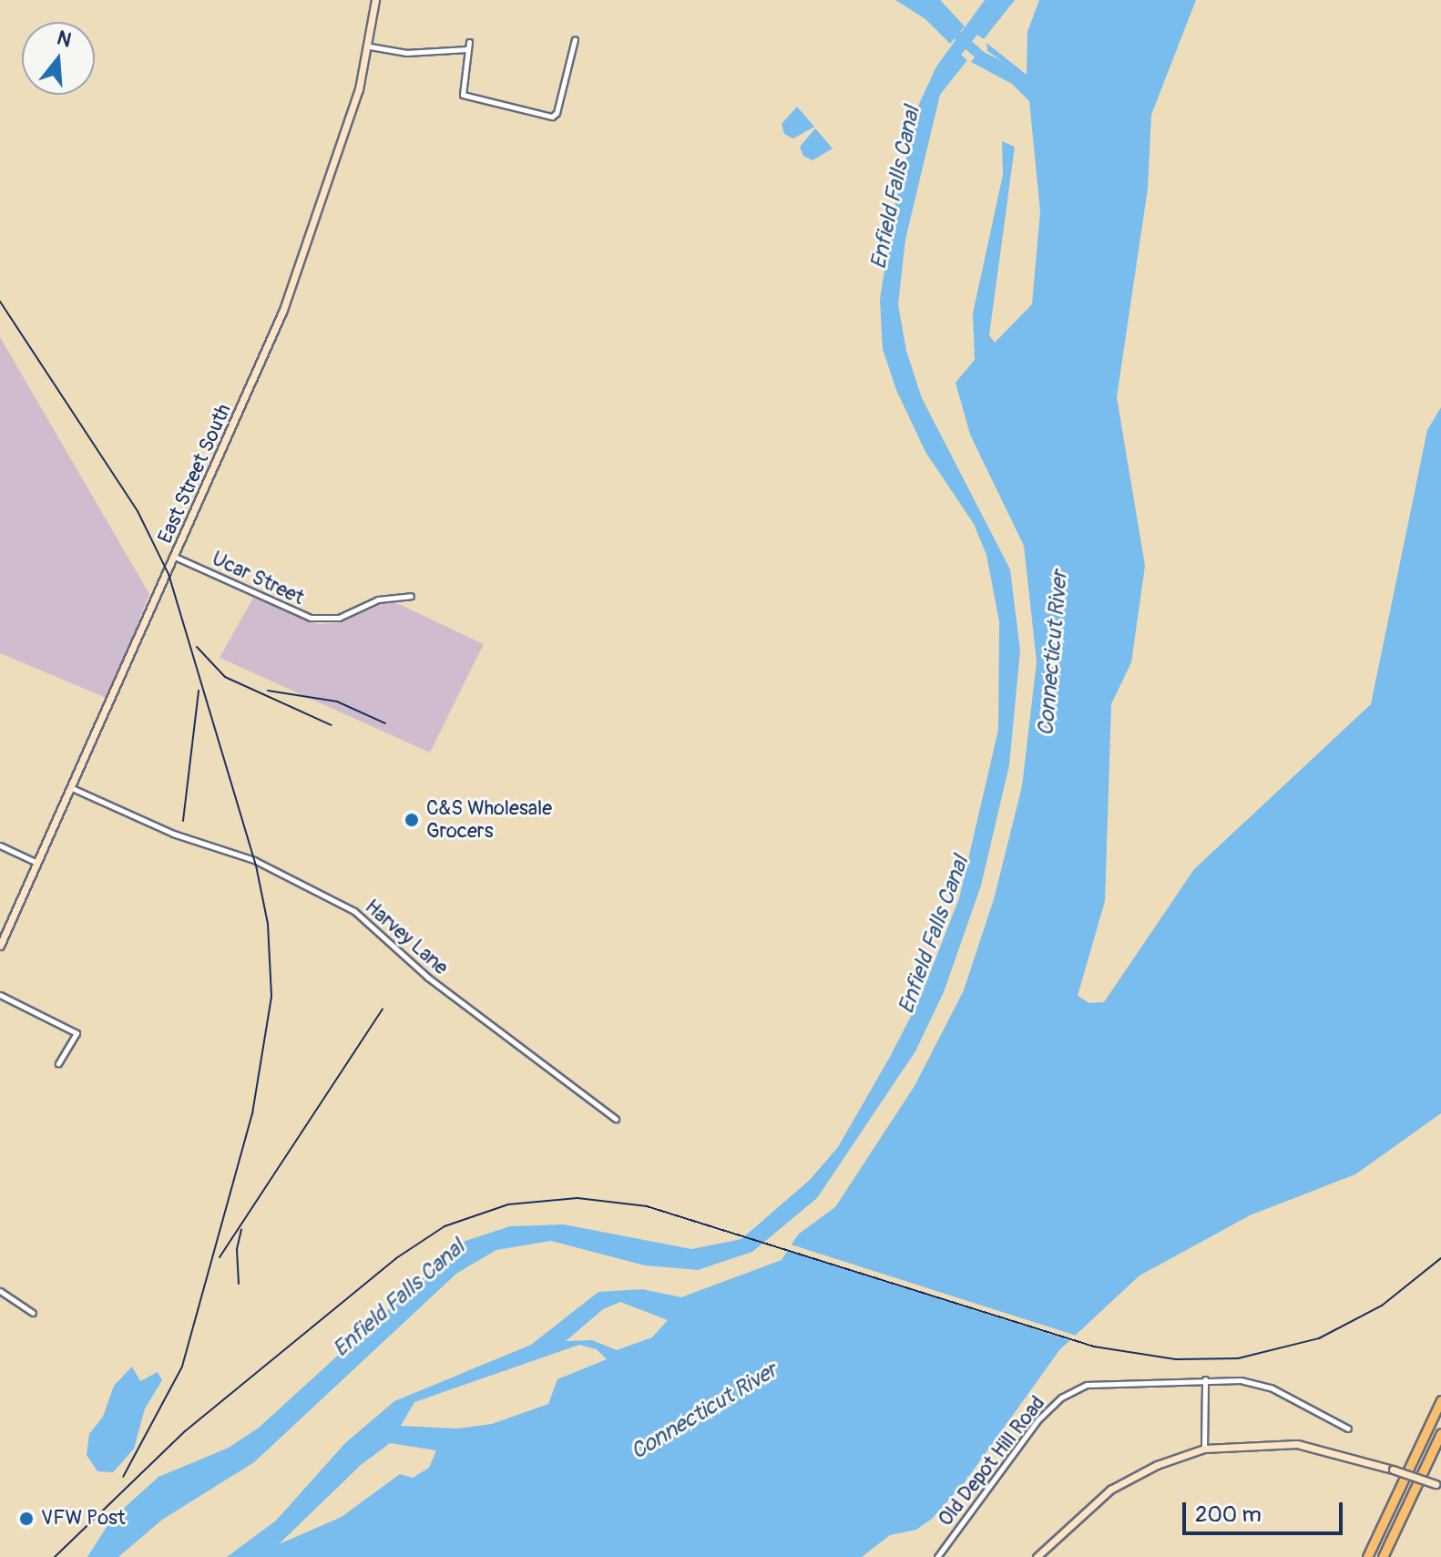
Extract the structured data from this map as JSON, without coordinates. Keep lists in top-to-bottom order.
{
  "streets": {
    "main road": ["East Street South"],
    "street": ["Ucar Street", "Harvey Lane", "Old Depot Hill Road"]
  },
  "crossings": [
    ["East Street South", "Ucar Street"],
    ["East Street South", "Harvey Lane"]
  ],
  "water": ["Enfield Falls Canal", "Connecticut River"],
  "places": ["C&S Wholesale Grocers", "VFW Post"],
  "scale_bar": "200 m",
  "north": "top"
}
